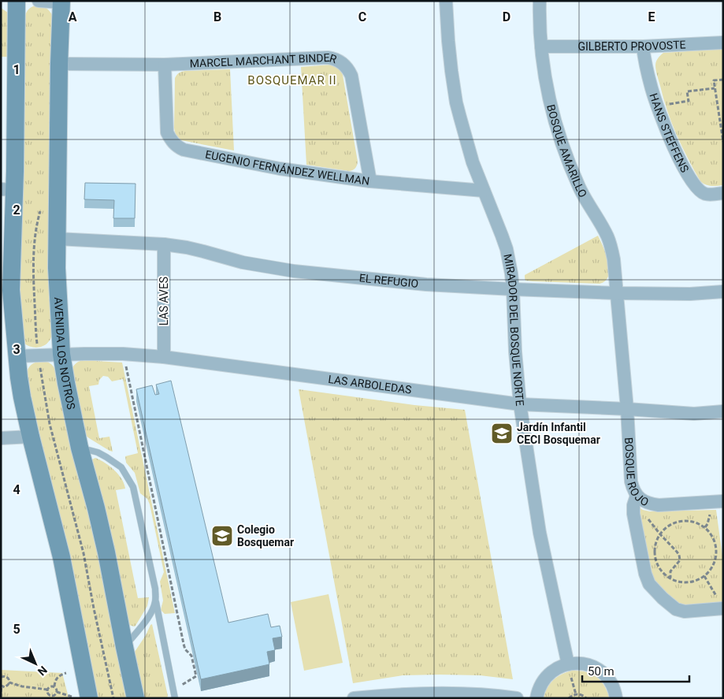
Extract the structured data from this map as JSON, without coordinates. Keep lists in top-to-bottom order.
{
  "streets": {
    "street": [
      "GILBERTO PROVOSTE",
      "MARCEL MARCHANT BINDER",
      "HANS STEFFENS",
      "BOSQUE AMARILLO",
      "EUGENIO FERNÁNDEZ WELLMAN",
      "EL REFUGIO",
      "LAS AVES",
      "MIRADOR DEL BOSQUE NORTE",
      "AVENIDA LOS NOTROS",
      "LAS ARBOLEDAS",
      "BOSQUE ROJO"
    ]
  },
  "crossings": [
    ["GILBERTO PROVOSTE", "HANS STEFFENS"],
    ["GILBERTO PROVOSTE", "BOSQUE AMARILLO"],
    ["MARCEL MARCHANT BINDER", "EUGENIO FERNÁNDEZ WELLMAN"],
    ["MARCEL MARCHANT BINDER", "AVENIDA LOS NOTROS"],
    ["BOSQUE AMARILLO", "EL REFUGIO"],
    ["BOSQUE AMARILLO", "LAS ARBOLEDAS"],
    ["BOSQUE AMARILLO", "BOSQUE ROJO"],
    ["EUGENIO FERNÁNDEZ WELLMAN", "MIRADOR DEL BOSQUE NORTE"],
    ["EL REFUGIO", "LAS AVES"],
    ["EL REFUGIO", "MIRADOR DEL BOSQUE NORTE"],
    ["EL REFUGIO", "AVENIDA LOS NOTROS"],
    ["LAS AVES", "LAS ARBOLEDAS"],
    ["MIRADOR DEL BOSQUE NORTE", "LAS ARBOLEDAS"],
    ["AVENIDA LOS NOTROS", "LAS ARBOLEDAS"],
    ["LAS ARBOLEDAS", "BOSQUE ROJO"]
  ],
  "districts": ["BOSQUEMAR II"],
  "places": {
    "school or university": ["Jardín Infantil CECI Bosquemar", "Colegio Bosquemar"]
  },
  "scale_bar": "50 m",
  "north": "bottom right",
  "grid": {
    "columns": [
      "A",
      "B",
      "C",
      "D",
      "E"
    ],
    "rows": [
      "1",
      "2",
      "3",
      "4",
      "5"
    ]
  }
}
